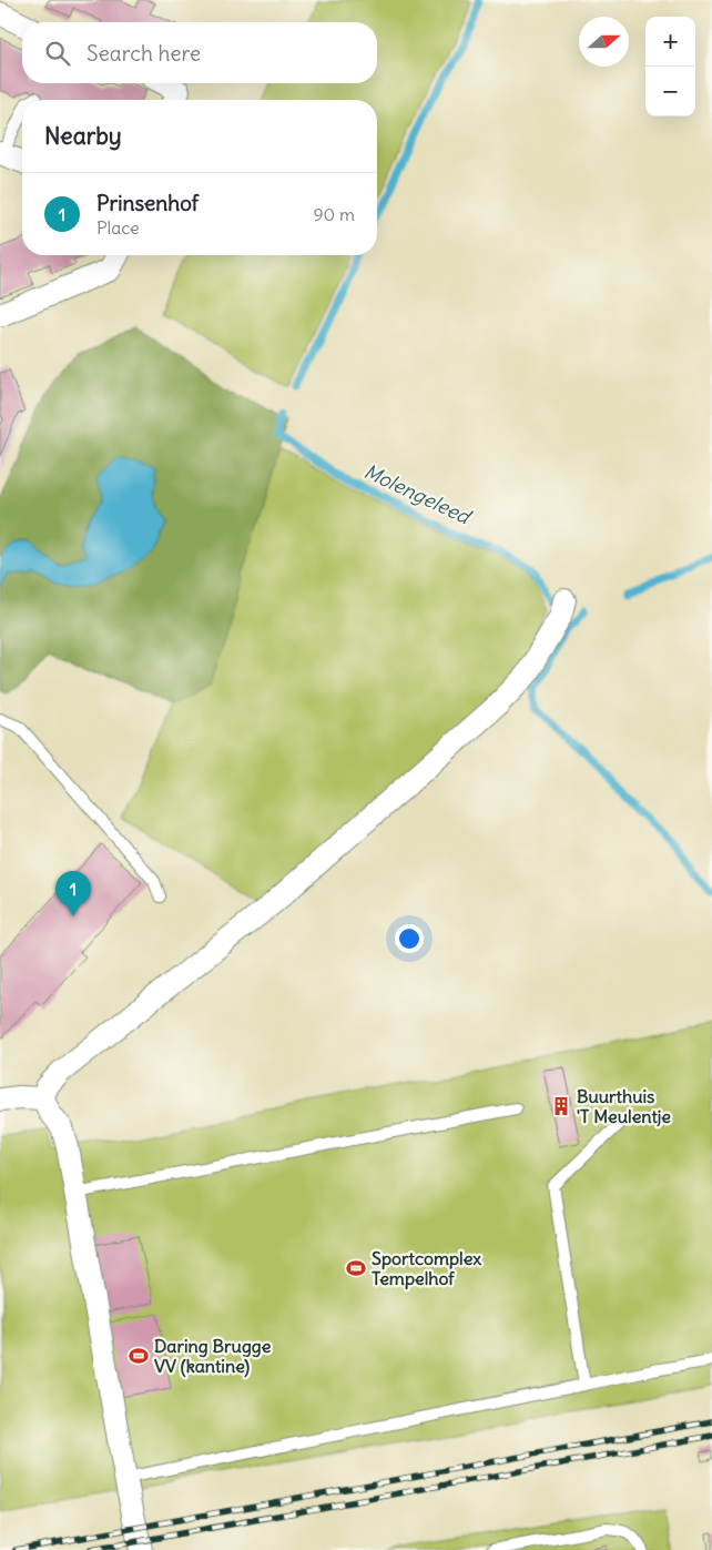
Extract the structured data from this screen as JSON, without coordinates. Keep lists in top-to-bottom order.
{
  "water": ["Molengeleed"],
  "places": {
    "building": ["Buurthuis 'T Meulentje"],
    "sports": ["Sportcomplex Tempelhof", "Daring Brugge VV (kantine)"]
  },
  "north": "right",
  "page": {
    "map_buttons": ["+", "−"],
    "search": "Search here",
    "heading": "Nearby",
    "list": [
      {
        "mark": "1",
        "name": "Prinsenhof",
        "note": "Place",
        "value": "90 m"
      }
    ],
    "pins": "1"
  }
}
